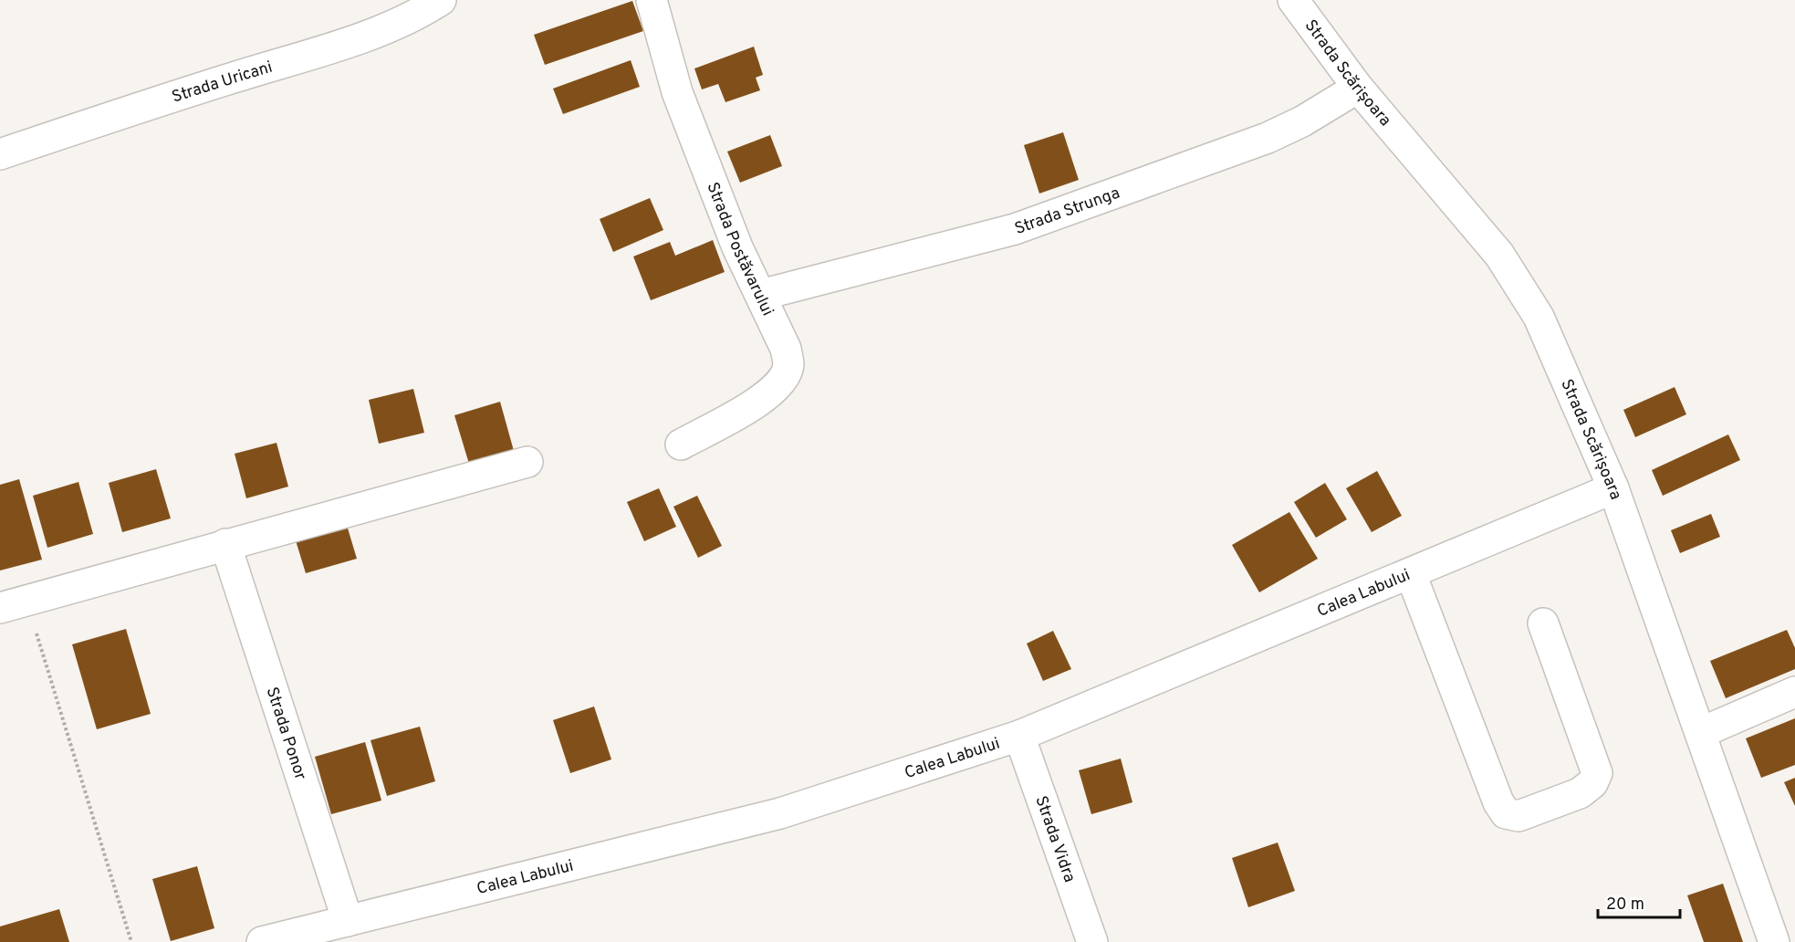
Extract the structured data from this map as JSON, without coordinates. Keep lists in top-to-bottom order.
{
  "streets": {
    "street": [
      "Strada Scărișoara",
      "Strada Uricani",
      "Strada Strunga",
      "Strada Postăvarului",
      "Calea Labului",
      "Strada Ponor",
      "Strada Vidra"
    ]
  },
  "crossings": [
    ["Strada Scărișoara", "Strada Strunga"],
    ["Strada Scărișoara", "Calea Labului"],
    ["Strada Strunga", "Strada Postăvarului"],
    ["Calea Labului", "Strada Ponor"],
    ["Calea Labului", "Strada Vidra"]
  ],
  "scale_bar": "20 m"
}
